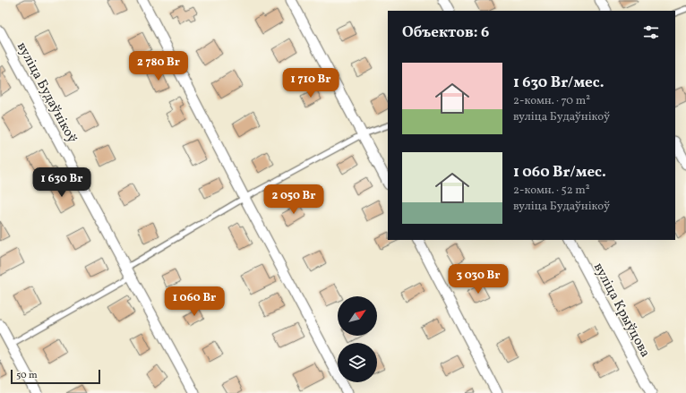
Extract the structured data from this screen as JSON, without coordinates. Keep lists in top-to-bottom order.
{
  "streets": {
    "street": ["вуліца Будаўнікоў", "вуліца Крыўцова"]
  },
  "scale_bar": "50 m",
  "north": "top right",
  "page": {
    "heading": "Объектов: 6",
    "price": [
      "2 780 Br",
      "1 710 Br",
      "1 630 Br",
      "2 050 Br",
      "3 030 Br",
      "1 060 Br"
    ],
    "list": [
      {
        "name": "1 630 Br/мес.",
        "note": "2-комн. · 70 m² · вуліца Будаўнікоў"
      },
      {
        "name": "1 060 Br/мес.",
        "note": "2-комн. · 52 m² · вуліца Будаўнікоў"
      }
    ],
    "scale": "50 m"
  }
}
